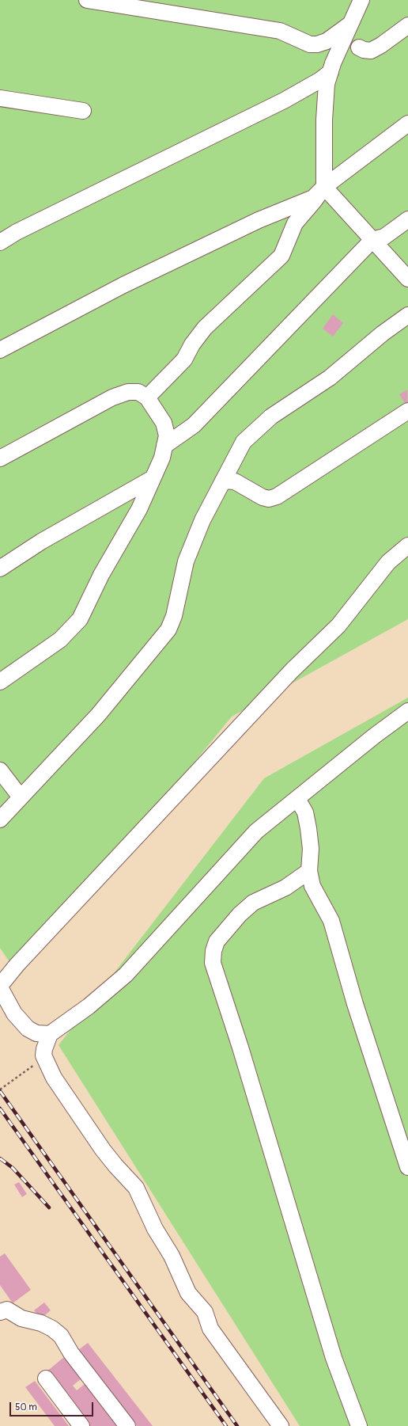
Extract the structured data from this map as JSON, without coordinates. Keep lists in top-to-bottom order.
{
  "scale_bar": "50 m"
}
